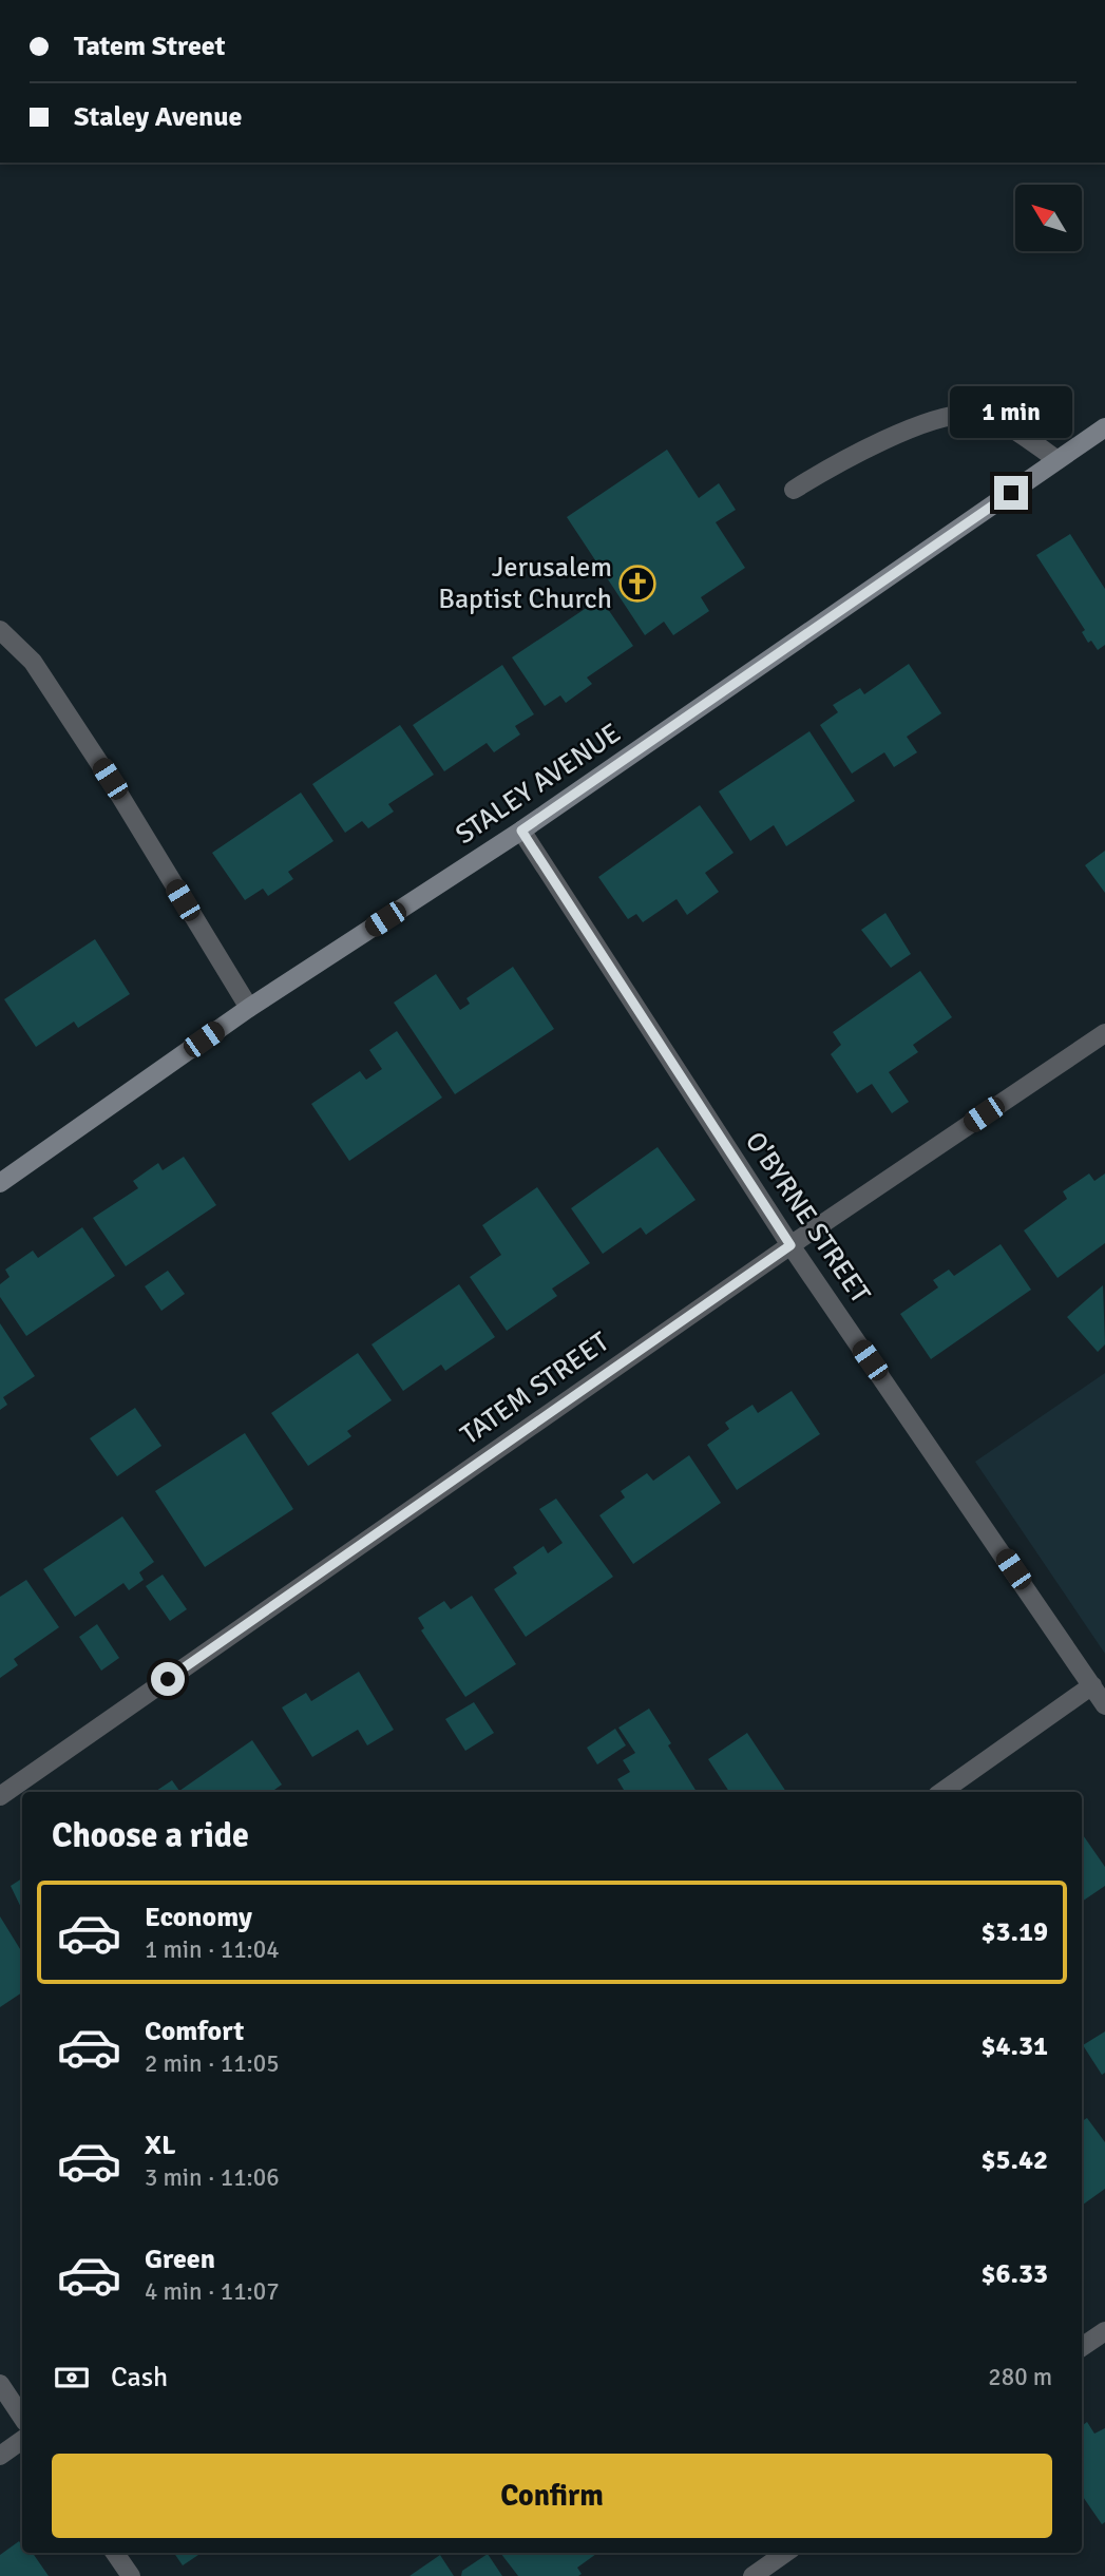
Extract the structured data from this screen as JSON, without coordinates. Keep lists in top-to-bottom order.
{
  "streets": {
    "street": ["STALEY AVENUE", "O'BYRNE STREET", "TATEM STREET"]
  },
  "crossings": [
    ["STALEY AVENUE", "O'BYRNE STREET"],
    ["O'BYRNE STREET", "TATEM STREET"]
  ],
  "places": {
    "church": ["Jerusalem Baptist Church"]
  },
  "north": "top left",
  "page": {
    "banner": ["Tatem Street", "Staley Avenue"],
    "bubble": "1 min",
    "heading": "Choose a ride",
    "list": [
      {
        "name": "Economy",
        "note": "1 min · 11:04",
        "value": "$3.19"
      },
      {
        "name": "Comfort",
        "note": "2 min · 11:05",
        "value": "$4.31"
      },
      {
        "name": "XL",
        "note": "3 min · 11:06",
        "value": "$5.42"
      },
      {
        "name": "Green",
        "note": "4 min · 11:07",
        "value": "$6.33"
      }
    ],
    "pay": ["Cash", "280 m"],
    "buttons": "Confirm"
  }
}
